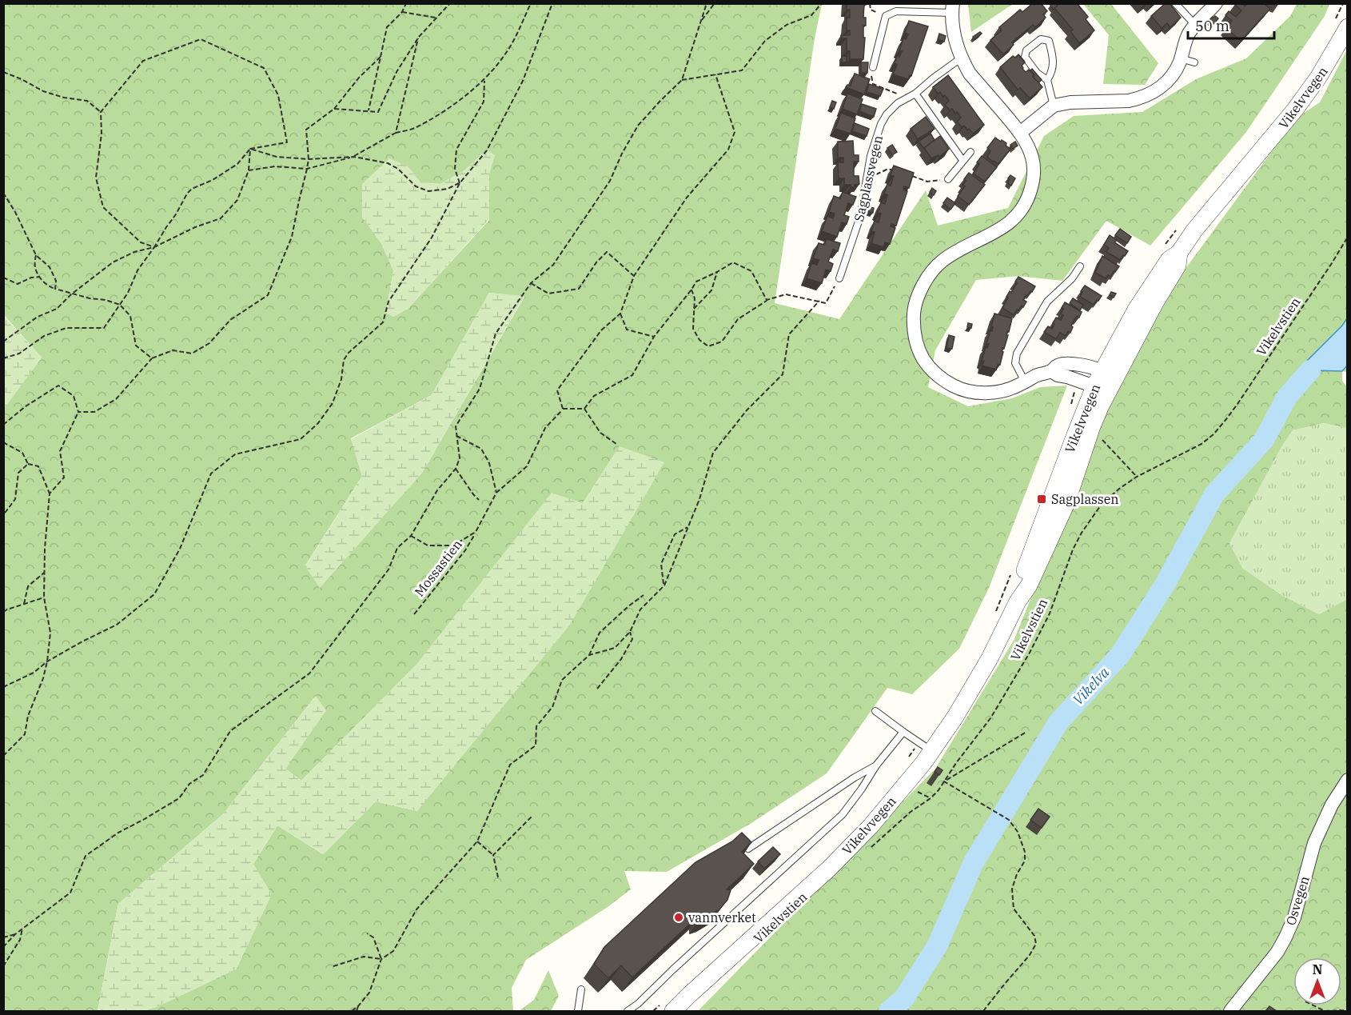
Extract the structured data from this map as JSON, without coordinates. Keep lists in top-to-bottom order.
{
  "streets": {
    "street": ["Vikelvvegen", "Osvegen"],
    "lane": ["Sagplassvegen"],
    "path": ["Vikelvstien", "Mossastien"]
  },
  "water": ["Vikelva"],
  "places": {
    "transit": ["Sagplassen"],
    "other": ["vannverket"]
  },
  "scale_bar": "50 m",
  "north": "top"
}
